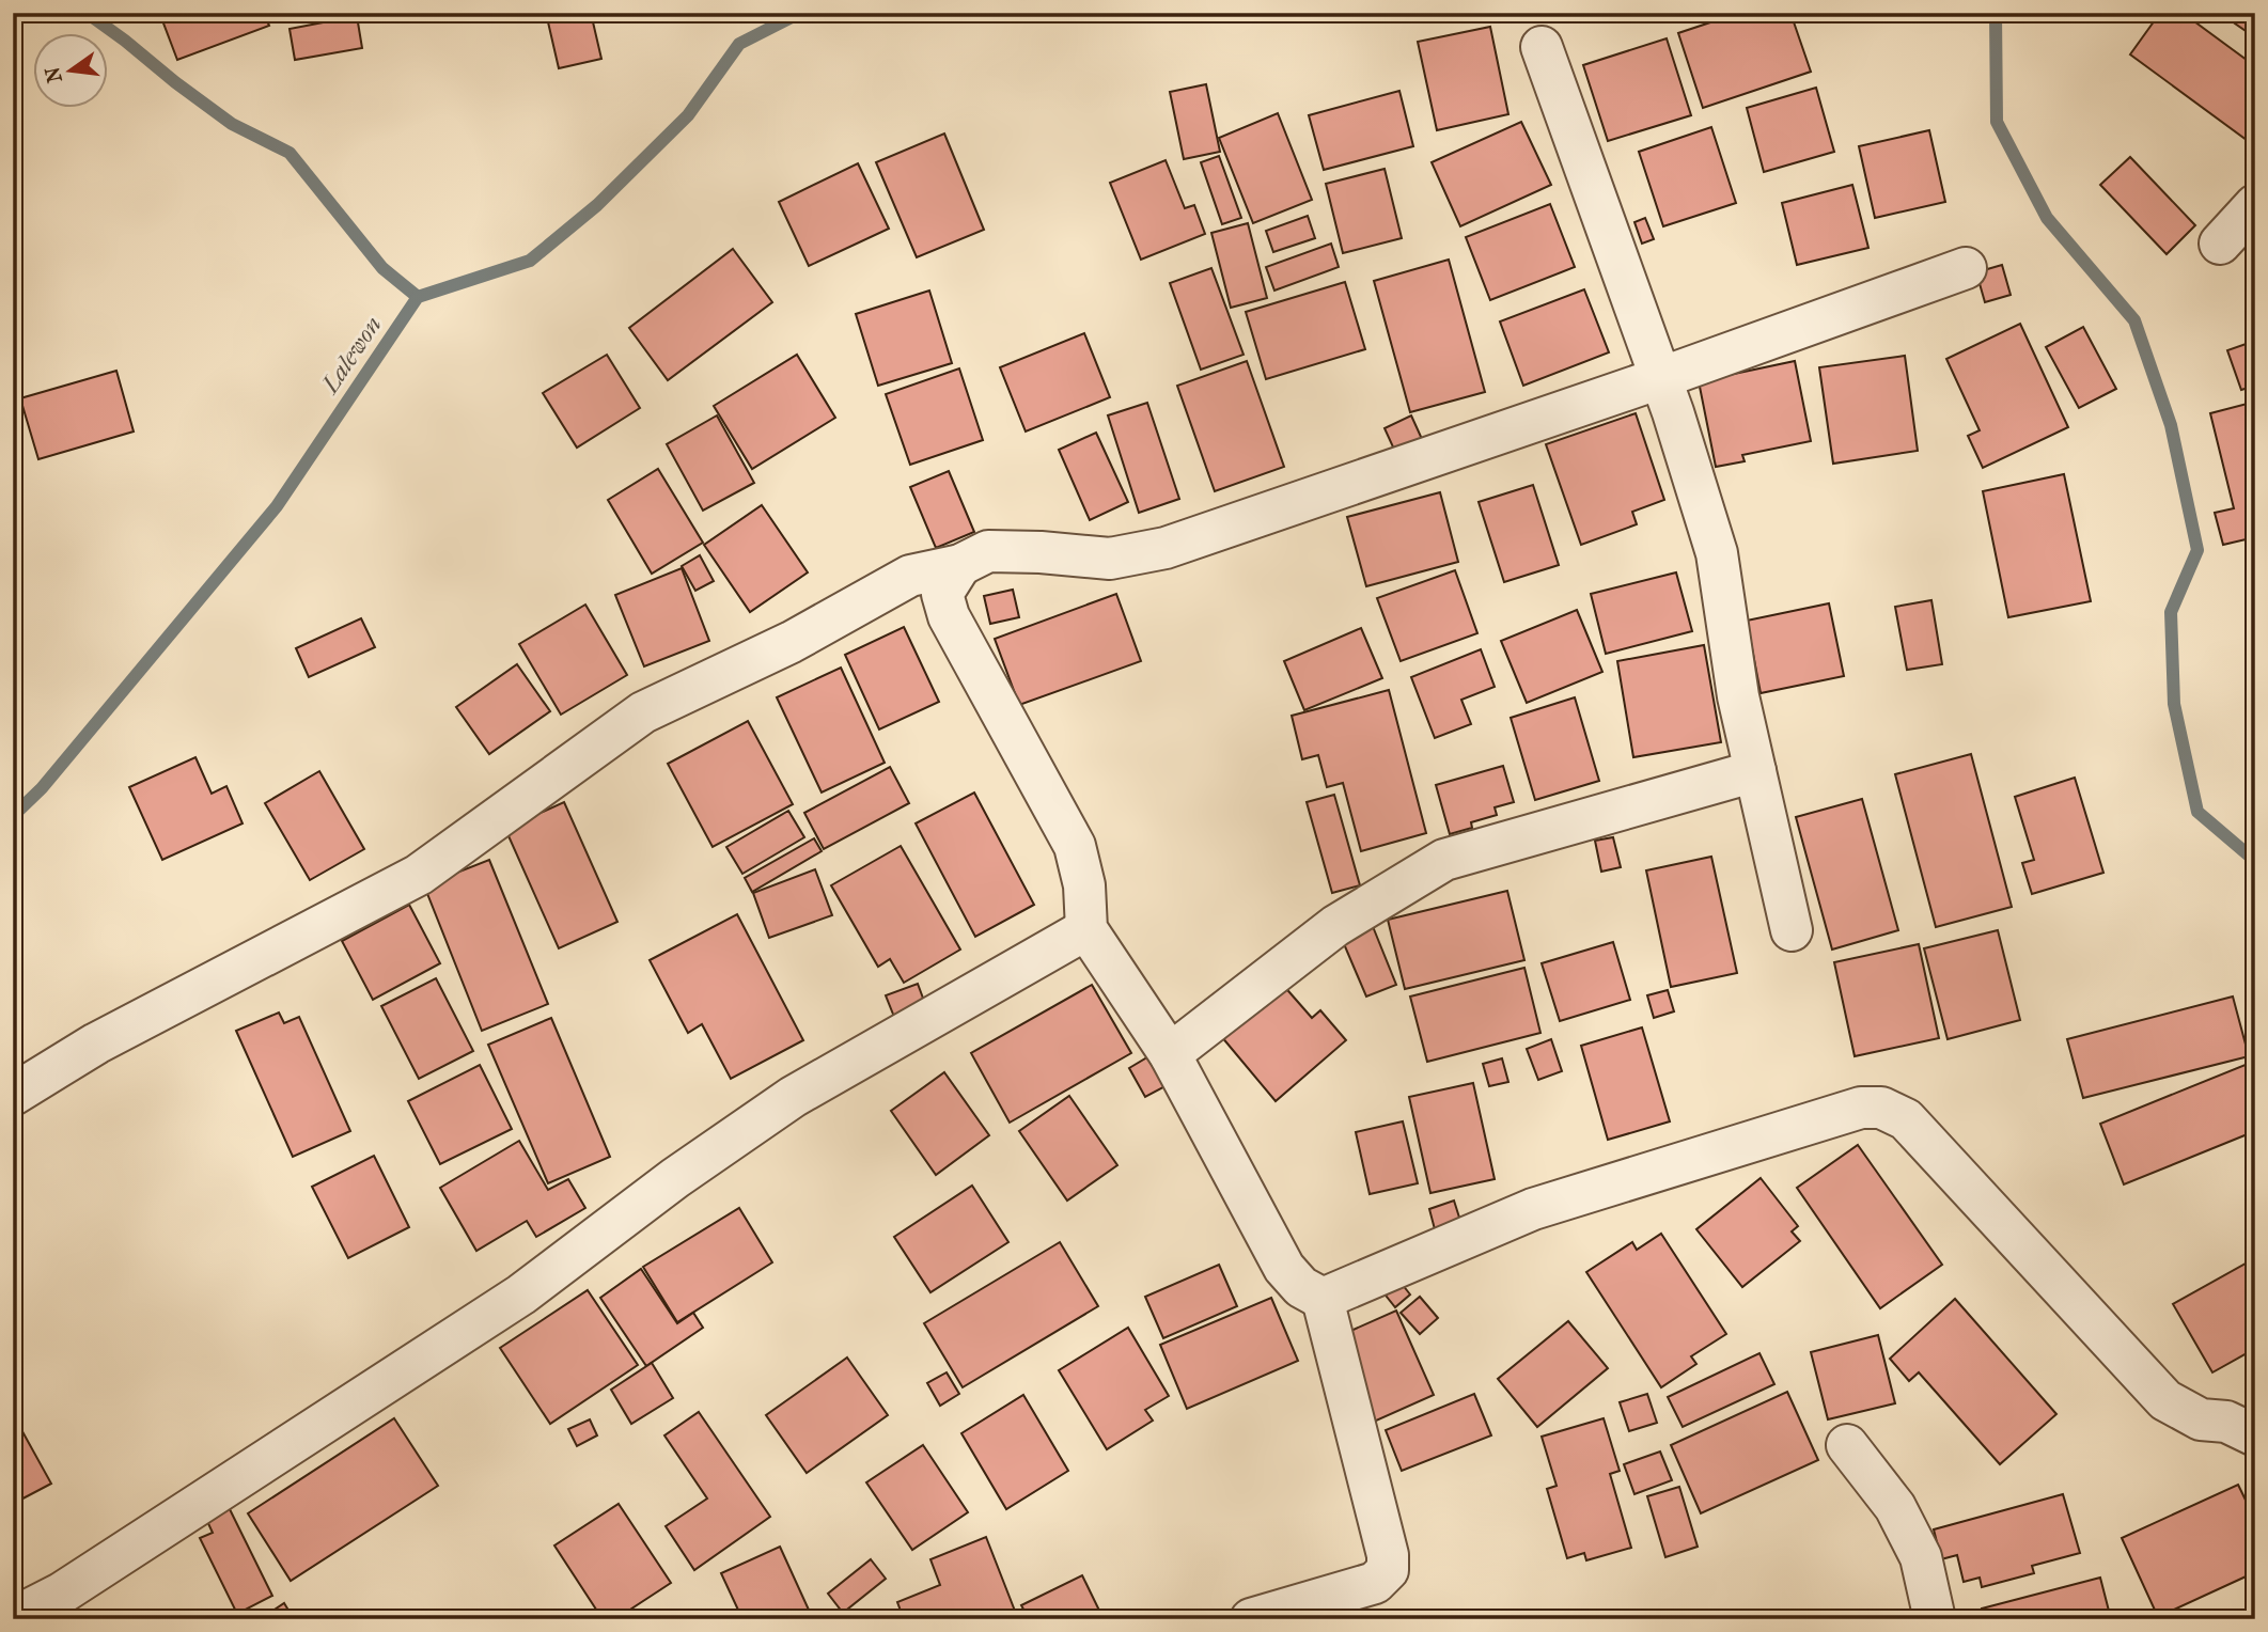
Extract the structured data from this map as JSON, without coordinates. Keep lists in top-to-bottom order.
{
  "water": ["Lalewon"],
  "north": "left"
}
